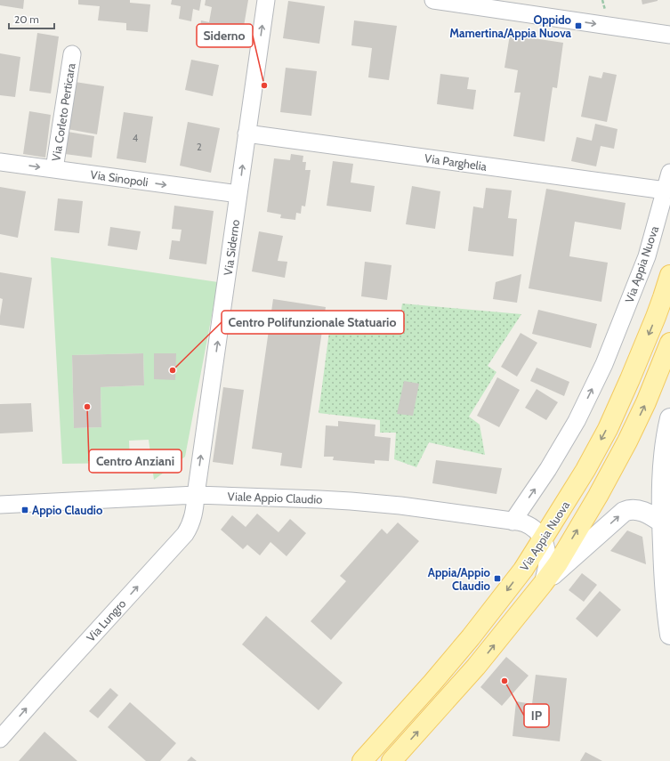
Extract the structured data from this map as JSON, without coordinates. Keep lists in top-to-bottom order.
{
  "streets": {
    "main road": ["Via Appia Nuova"],
    "street": [
      "Via Corleto Perticara",
      "Via Parghelia",
      "Via Sinopoli",
      "Via Siderno",
      "Viale Appio Claudio",
      "Via Lungro"
    ]
  },
  "crossings": [
    ["Via Corleto Perticara", "Via Sinopoli"],
    ["Via Parghelia", "Via Siderno"],
    ["Via Parghelia", "Via Appia Nuova"],
    ["Via Sinopoli", "Via Siderno"],
    ["Via Siderno", "Viale Appio Claudio"],
    ["Via Siderno", "Via Lungro"],
    ["Via Appia Nuova", "Viale Appio Claudio"],
    ["Viale Appio Claudio", "Via Lungro"]
  ],
  "one_way": ["Via Sinopoli", "Via Siderno", "Via Lungro"],
  "places": {
    "transit": ["Oppido Mamertina/Appia Nuova", "Appio Claudio", "Appia/Appio Claudio"],
    "other": [
      "Siderno",
      "Centro Polifunzionale Statuario",
      "Centro Anziani",
      "IP"
    ]
  },
  "house_numbers": ["4", "2"],
  "scale_bar": "20 m"
}
